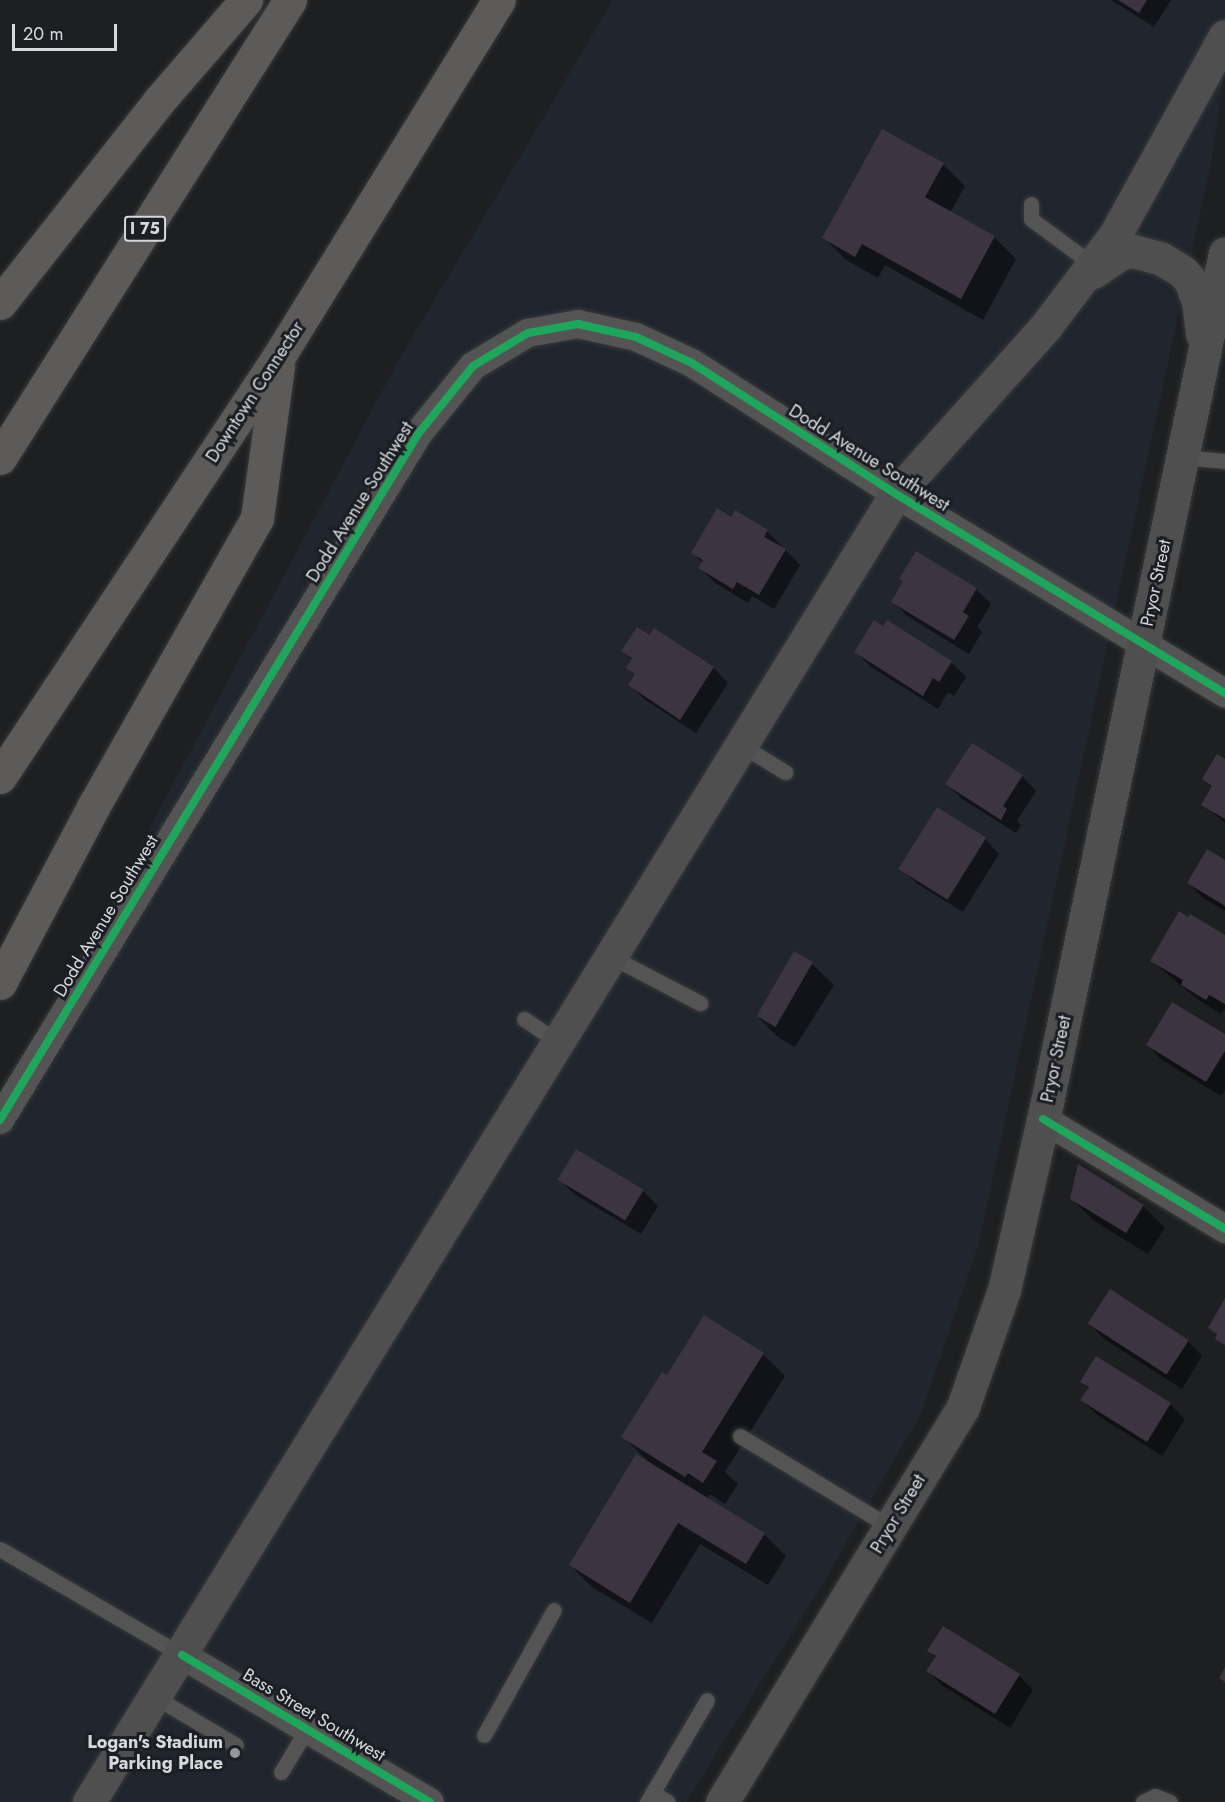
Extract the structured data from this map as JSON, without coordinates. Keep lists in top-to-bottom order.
{
  "streets": {
    "highway": ["I 75", "Downtown Connector"],
    "main road": ["Pryor Street"],
    "street": ["Dodd Avenue Southwest", "Bass Street Southwest"]
  },
  "crossings": [
    ["Dodd Avenue Southwest", "Pryor Street"]
  ],
  "places": ["Logan's Stadium Parking Place"],
  "scale_bar": "20 m"
}
